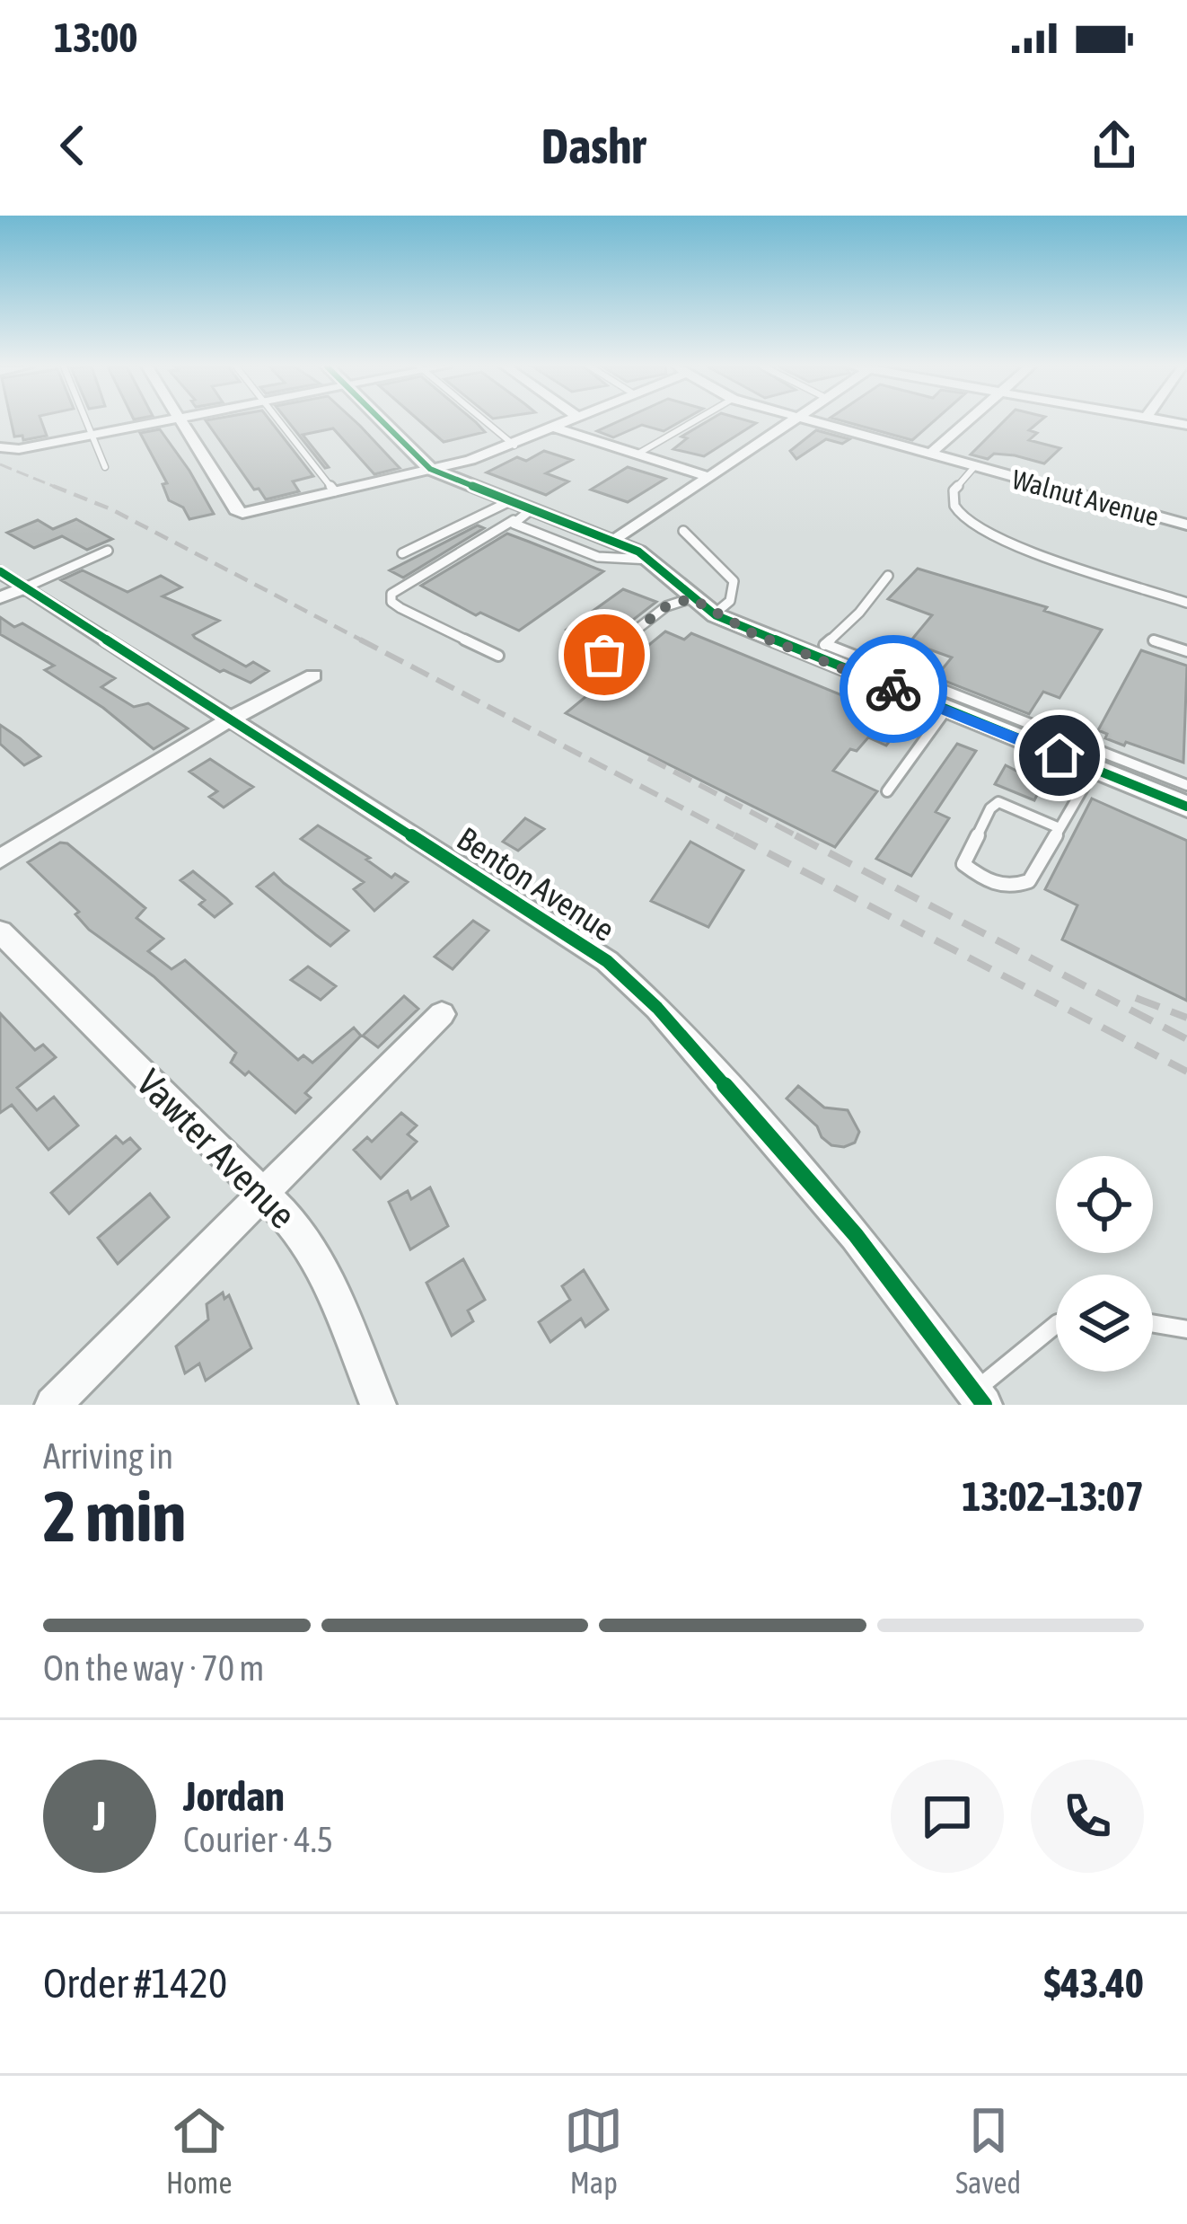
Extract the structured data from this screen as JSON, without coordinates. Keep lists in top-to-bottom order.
{
  "streets": {
    "street": ["Walnut Avenue", "Benton Avenue", "Vawter Avenue"]
  },
  "page": {
    "status": "13:00",
    "header": "Dashr",
    "heading": ["2 min", "Arriving in", "13:02–13:07"],
    "panel": [
      "Jordan",
      "Courier · 4.5",
      "Order #1420",
      "$43.40"
    ],
    "bar": "On the way · 70 m",
    "round": "J",
    "tabs": ["Home", "Map", "Saved"]
  }
}
